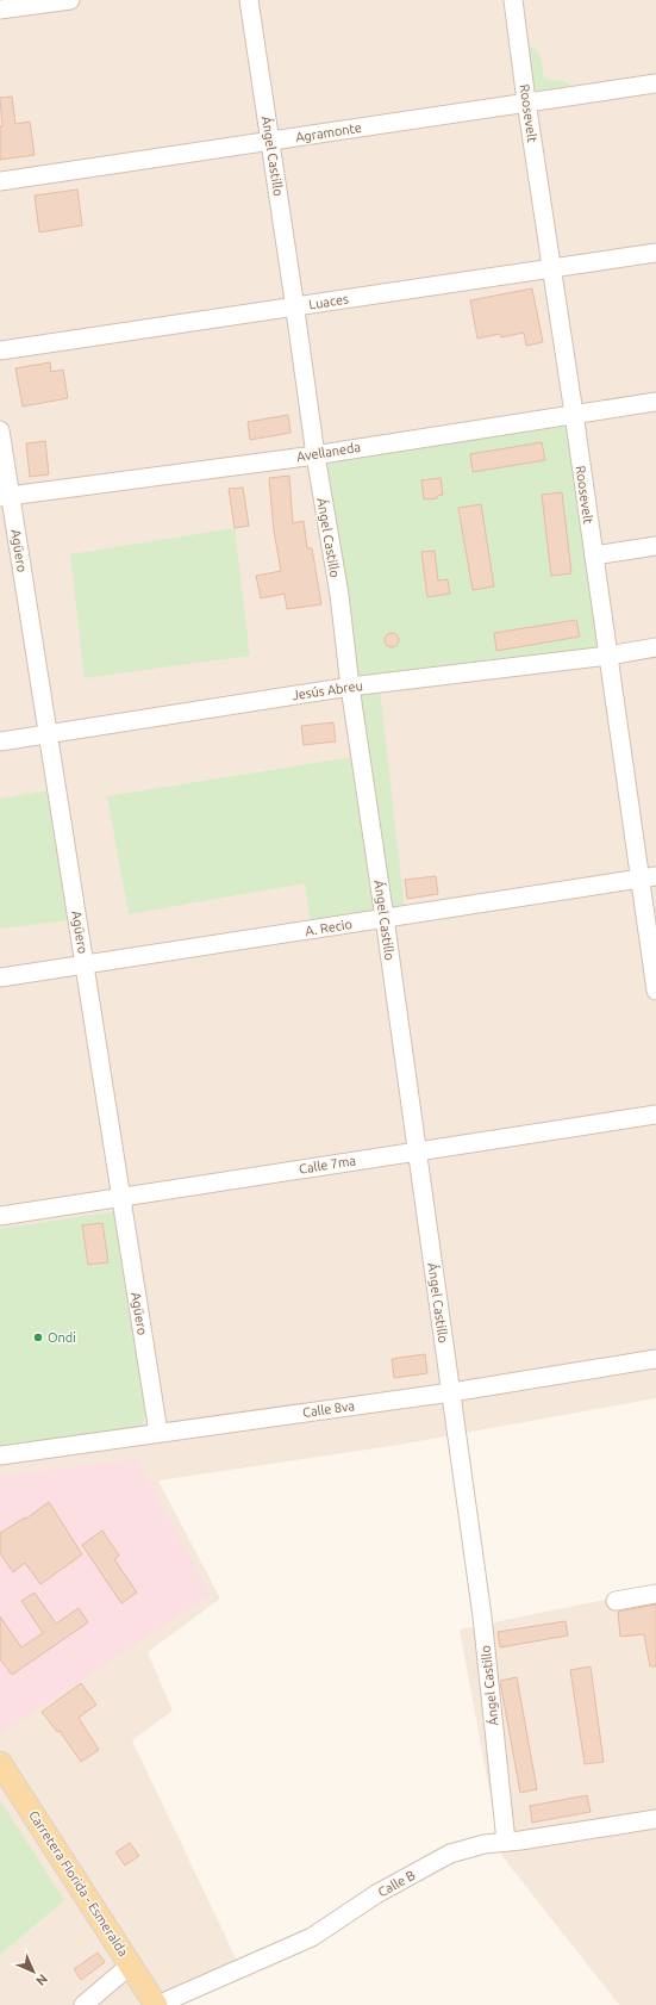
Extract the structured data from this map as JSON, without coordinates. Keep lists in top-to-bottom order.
{
  "streets": {
    "main road": ["Carretera Florida - Esmeralda"],
    "street": [
      "Roosevelt",
      "Agramonte",
      "Ángel Castillo",
      "Luaces",
      "Avellaneda",
      "Agüero",
      "Jesús Abreu",
      "A. Recio",
      "Calle 7ma",
      "Calle 8va",
      "Calle B"
    ]
  },
  "crossings": [
    ["Roosevelt", "Agramonte"],
    ["Roosevelt", "Luaces"],
    ["Roosevelt", "Avellaneda"],
    ["Roosevelt", "Jesús Abreu"],
    ["Roosevelt", "A. Recio"],
    ["Agramonte", "Ángel Castillo"],
    ["Ángel Castillo", "Luaces"],
    ["Ángel Castillo", "Avellaneda"],
    ["Ángel Castillo", "Jesús Abreu"],
    ["Ángel Castillo", "A. Recio"],
    ["Ángel Castillo", "Calle 7ma"],
    ["Ángel Castillo", "Calle 8va"],
    ["Ángel Castillo", "Calle B"],
    ["Avellaneda", "Agüero"],
    ["Agüero", "Jesús Abreu"],
    ["Agüero", "A. Recio"],
    ["Agüero", "Calle 7ma"],
    ["Agüero", "Calle 8va"],
    ["Carretera Florida - Esmeralda", "Calle B"]
  ],
  "places": ["Ondi"],
  "north": "bottom right"
}
